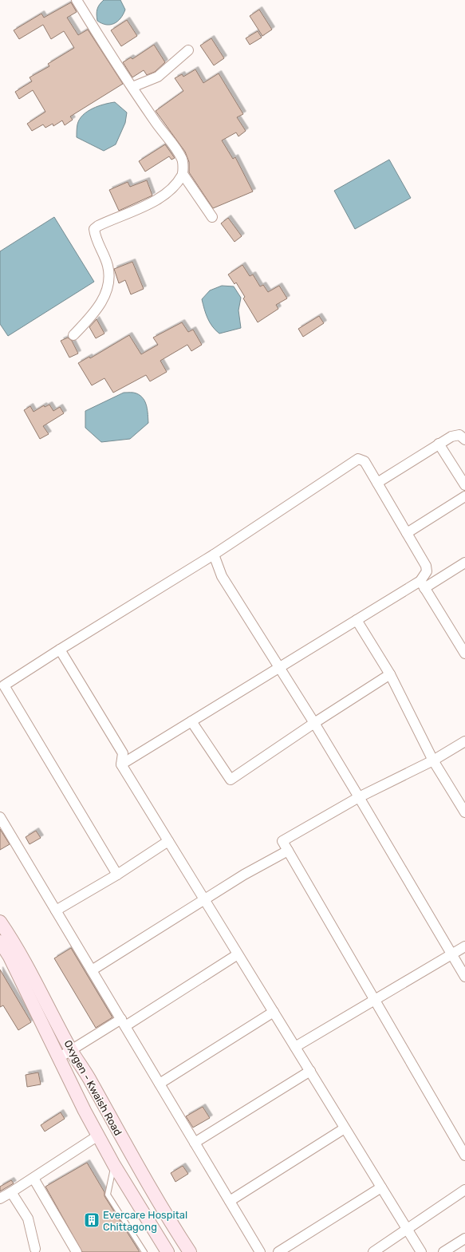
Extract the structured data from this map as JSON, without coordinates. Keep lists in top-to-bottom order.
{
  "streets": {
    "main road": ["Oxygen - Kwaish Road"]
  },
  "places": {
    "building": ["Evercare Hospital Chittagong"]
  }
}
